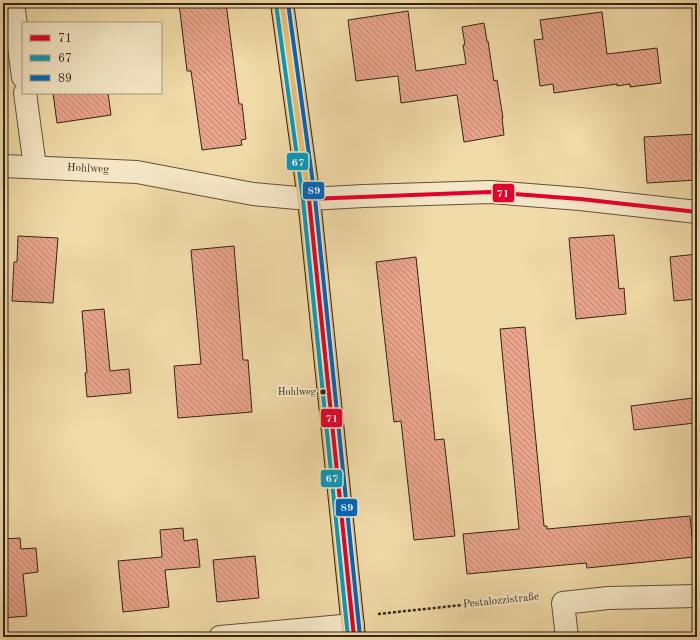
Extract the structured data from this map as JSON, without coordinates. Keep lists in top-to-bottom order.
{
  "streets": {
    "street": ["Hohlweg"],
    "path": ["Pestalozzistraße"]
  },
  "places": ["Hohlweg"],
  "lines": ["transit line 89", "transit line 67", "transit line 71"],
  "legend": ["71", "67", "89"]
}
